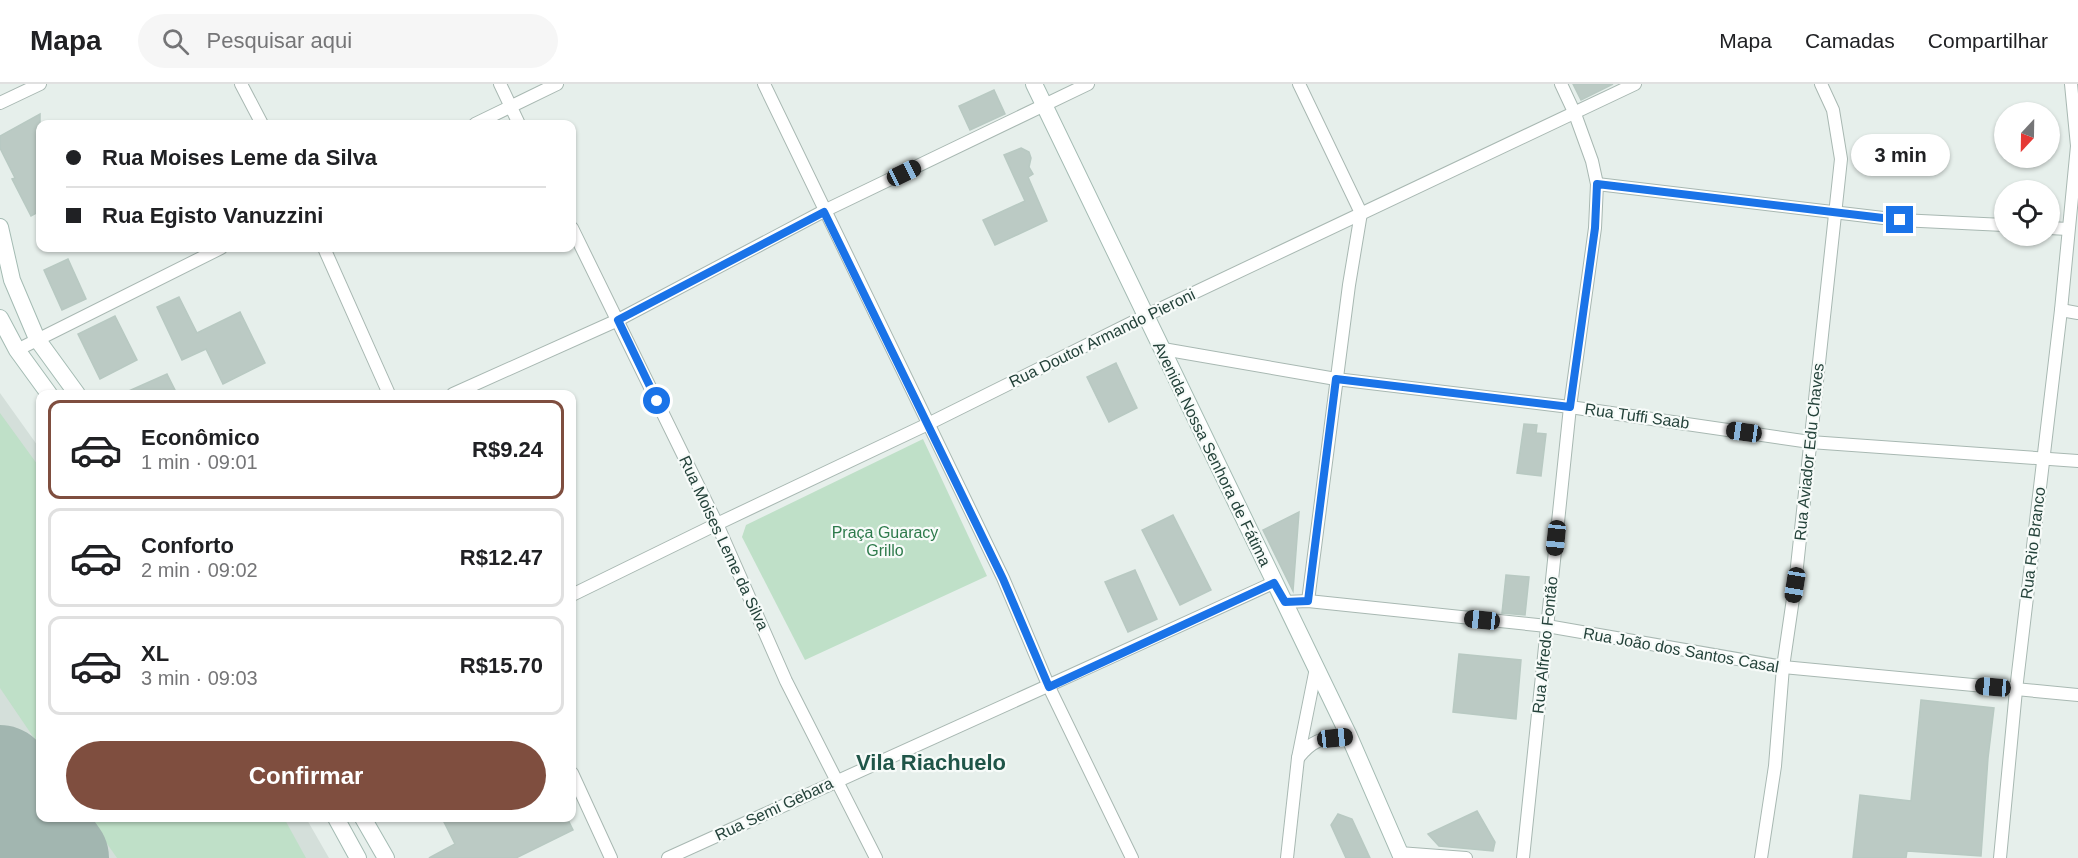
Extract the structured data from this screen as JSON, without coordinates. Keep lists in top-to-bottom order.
{
  "streets": {
    "street": [
      "Rua Doutor Armando Pieroni",
      "Rua Tuffi Saab",
      "Rua Aviador Edu Chaves",
      "Avenida Nossa Senhora de Fátima",
      "Rua Moises Leme da Silva",
      "Rua Rio Branco",
      "Rua Alfredo Fontão",
      "Rua João dos Santos Casal",
      "Rua Semi Gebara"
    ]
  },
  "crossings": [
    ["Rua Doutor Armando Pieroni", "Avenida Nossa Senhora de Fátima"],
    ["Rua Doutor Armando Pieroni", "Rua Moises Leme da Silva"],
    ["Rua Doutor Armando Pieroni", "Rua Alfredo Fontão"],
    ["Rua Tuffi Saab", "Rua Aviador Edu Chaves"],
    ["Rua Tuffi Saab", "Avenida Nossa Senhora de Fátima"],
    ["Rua Tuffi Saab", "Rua Rio Branco"],
    ["Rua Tuffi Saab", "Rua Alfredo Fontão"],
    ["Rua Aviador Edu Chaves", "Rua João dos Santos Casal"],
    ["Avenida Nossa Senhora de Fátima", "Rua João dos Santos Casal"],
    ["Avenida Nossa Senhora de Fátima", "Rua Semi Gebara"],
    ["Rua Moises Leme da Silva", "Rua Semi Gebara"],
    ["Rua Rio Branco", "Rua João dos Santos Casal"],
    ["Rua Alfredo Fontão", "Rua João dos Santos Casal"]
  ],
  "districts": ["Vila Riachuelo"],
  "parks": ["Praça Guaracy Grillo"],
  "north": "bottom",
  "page": {
    "header": "Mapa",
    "search": "Pesquisar aqui",
    "nav": ["Mapa", "Camadas", "Compartilhar"],
    "banner": ["Rua Moises Leme da Silva", "Rua Egisto Vanuzzini"],
    "bubble": "3 min",
    "list": [
      {
        "name": "Econômico",
        "note": "1 min · 09:01",
        "value": "R$9.24"
      },
      {
        "name": "Conforto",
        "note": "2 min · 09:02",
        "value": "R$12.47"
      },
      {
        "name": "XL",
        "note": "3 min · 09:03",
        "value": "R$15.70"
      }
    ],
    "buttons": "Confirmar"
  }
}
